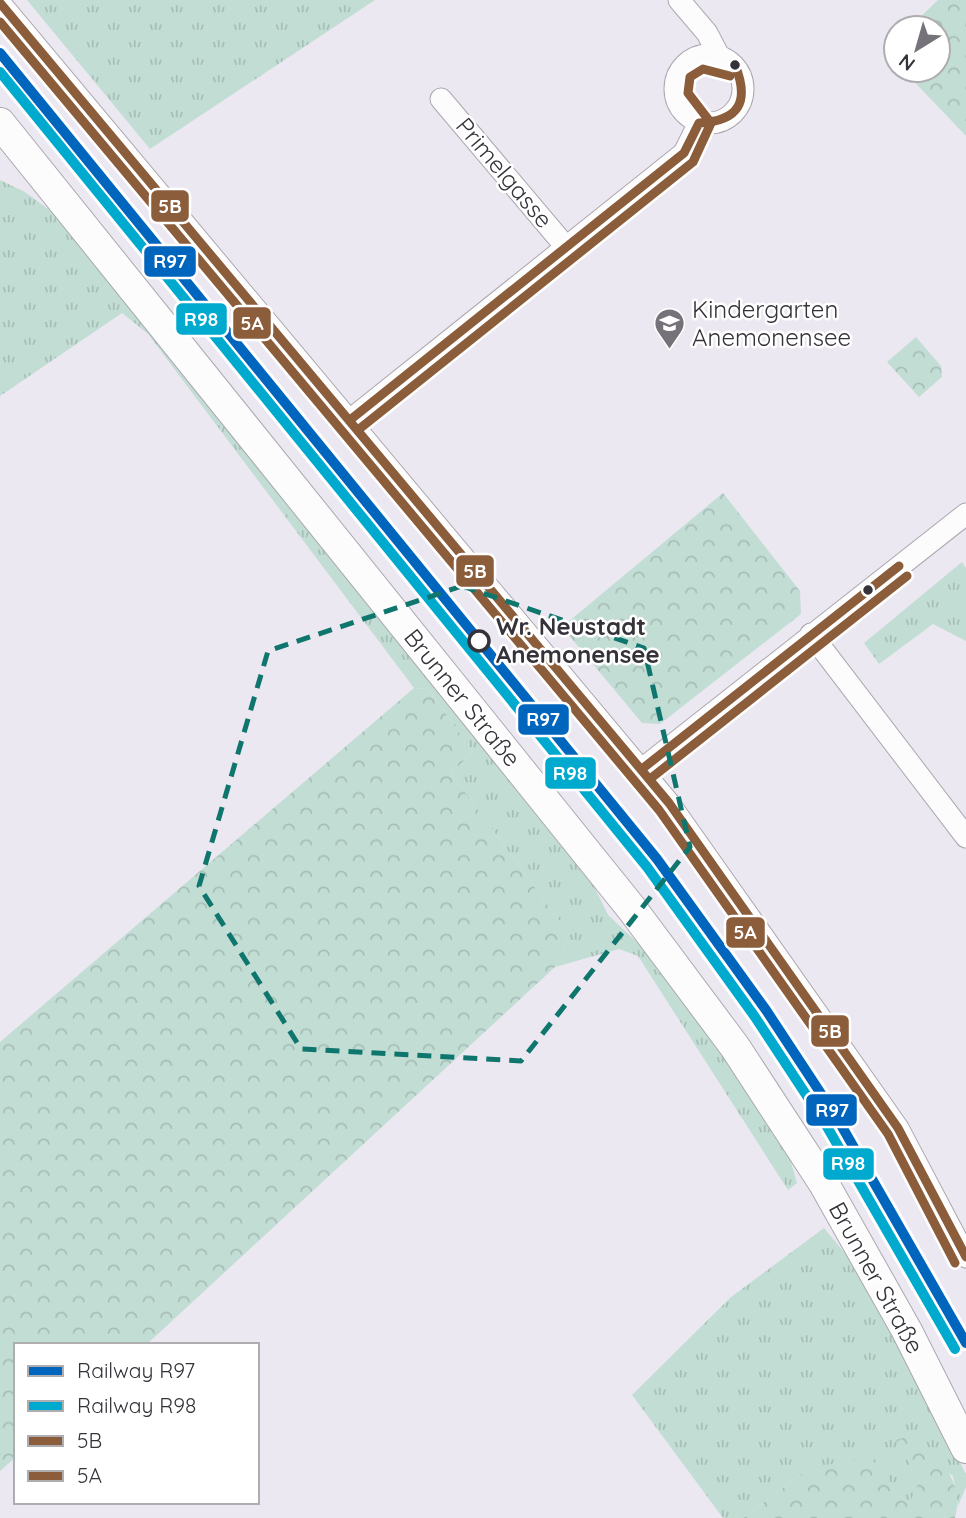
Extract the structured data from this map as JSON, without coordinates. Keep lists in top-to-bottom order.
{
  "streets": {
    "main road": ["Brunner Straße"],
    "street": ["Primelgasse"]
  },
  "places": {
    "school or university": ["Kindergarten Anemonensee"],
    "other": ["Wr. Neustadt Anemonensee"]
  },
  "lines": [
    "transit line 5B",
    "transit line 5A",
    "rail line R97",
    "rail line R98"
  ],
  "legend": [
    "Railway R97",
    "Railway R98",
    "5B",
    "5A"
  ],
  "north": "bottom left"
}
